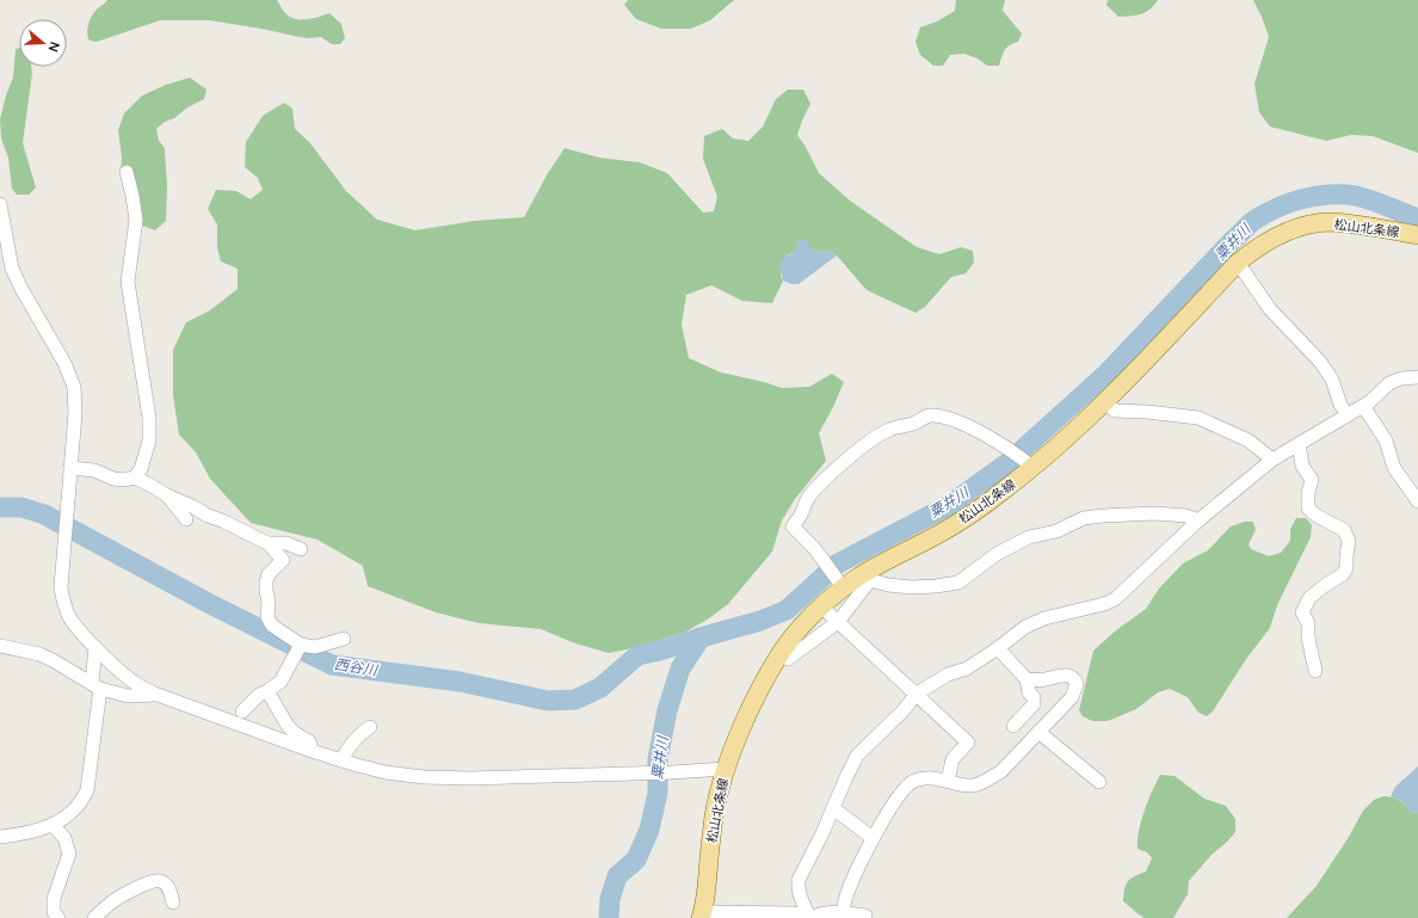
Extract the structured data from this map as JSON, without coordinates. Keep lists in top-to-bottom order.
{
  "streets": {
    "main road": ["松山北条線"]
  },
  "water": ["粟井川", "西谷川"],
  "north": "right"
}
